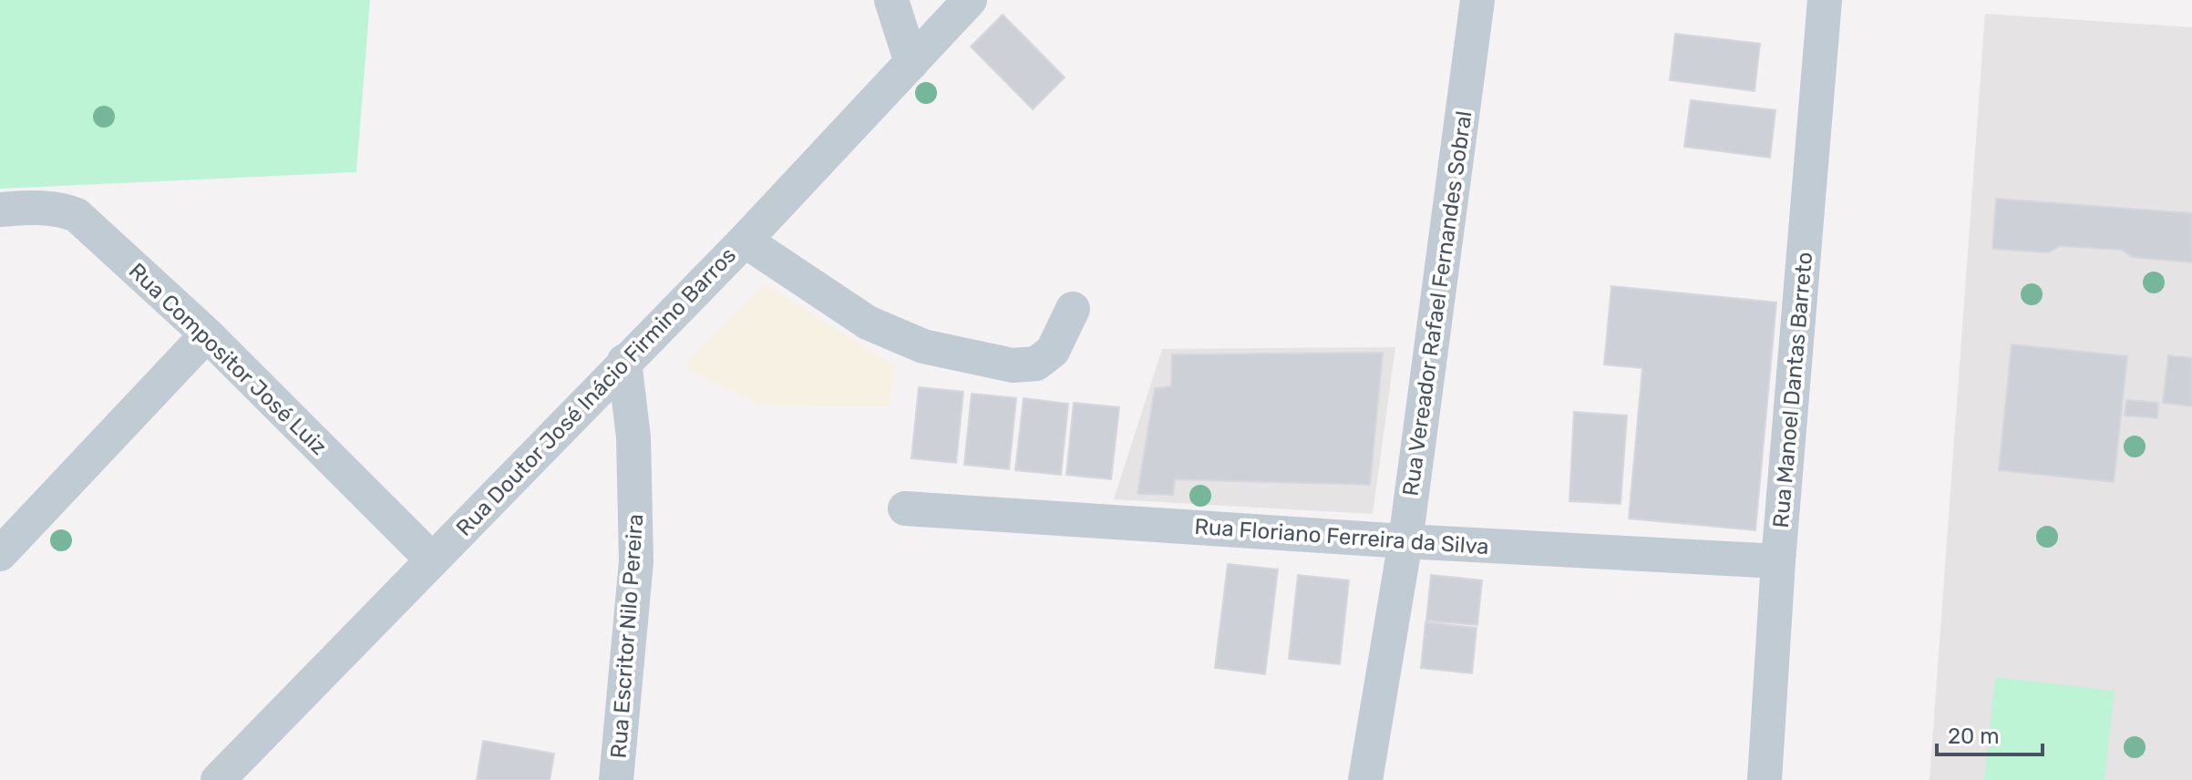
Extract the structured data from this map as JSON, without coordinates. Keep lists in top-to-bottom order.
{
  "streets": {
    "street": [
      "Rua Vereador Rafael Fernandes Sobral",
      "Rua Compositor José Luiz",
      "Rua Manoel Dantas Barreto",
      "Rua Doutor José Inácio Firmino Barros",
      "Rua Floriano Ferreira da Silva",
      "Rua Escritor Nilo Pereira"
    ]
  },
  "crossings": [
    ["Rua Vereador Rafael Fernandes Sobral", "Rua Floriano Ferreira da Silva"],
    ["Rua Compositor José Luiz", "Rua Doutor José Inácio Firmino Barros"],
    ["Rua Manoel Dantas Barreto", "Rua Floriano Ferreira da Silva"],
    ["Rua Doutor José Inácio Firmino Barros", "Rua Escritor Nilo Pereira"]
  ],
  "scale_bar": "20 m"
}
